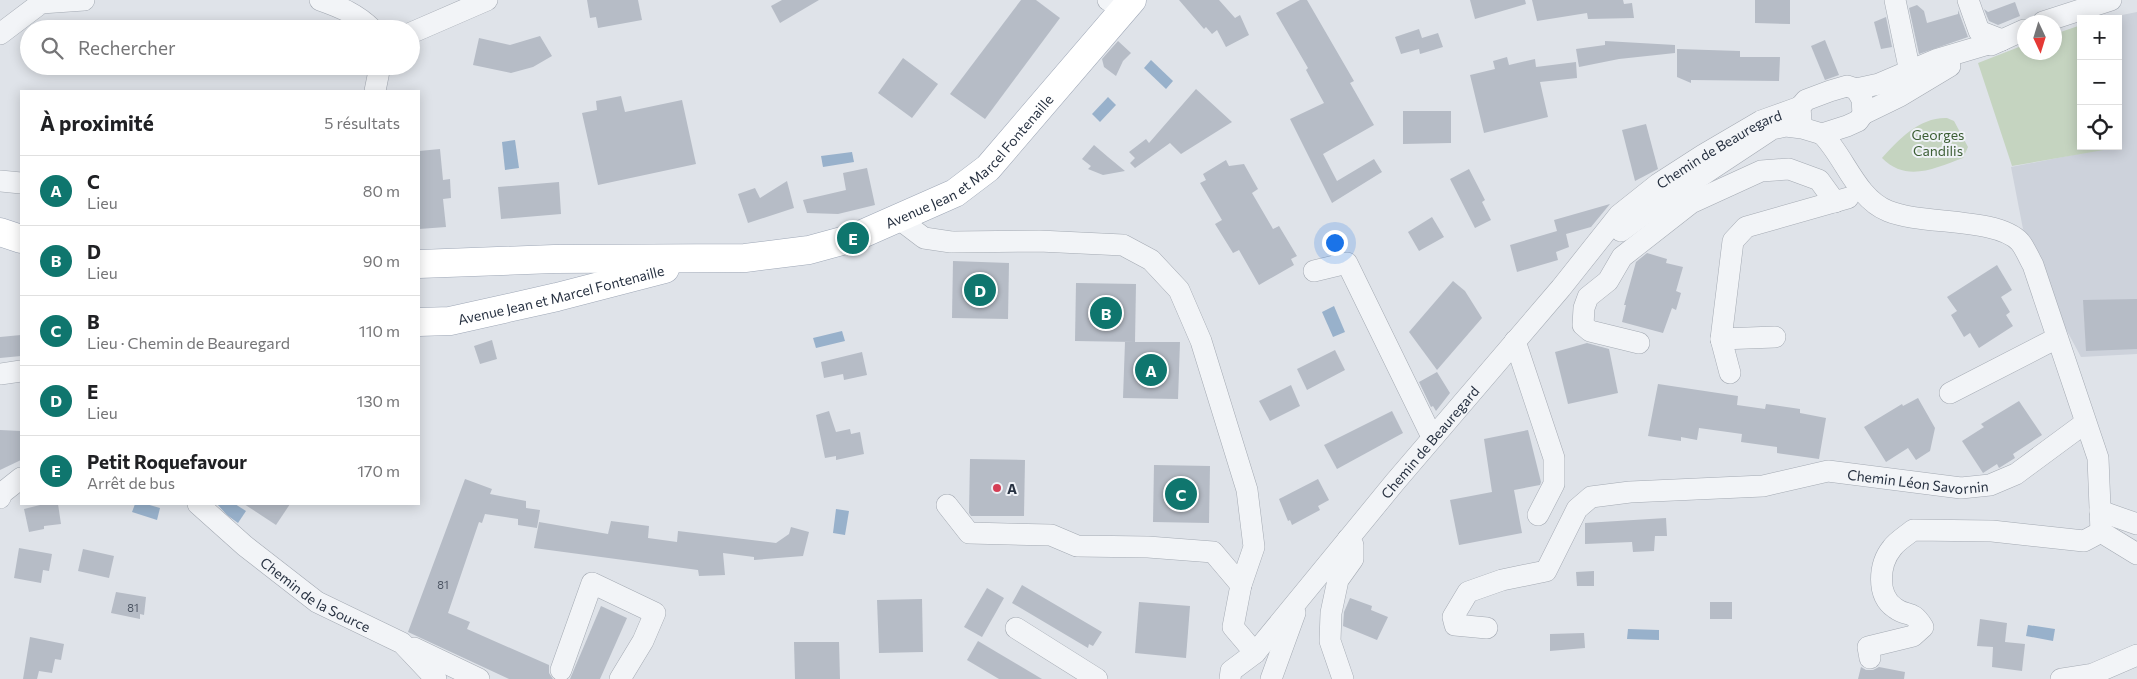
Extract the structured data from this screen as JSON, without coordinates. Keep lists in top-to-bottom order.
{
  "streets": {
    "main road": ["Avenue Jean et Marcel Fontenaille"],
    "street": ["Chemin de Beauregard", "Chemin Léon Savornin", "Chemin de la Source"]
  },
  "parks": ["Georges Candilis"],
  "places": ["A"],
  "house_numbers": ["81", "81"],
  "north": "bottom",
  "page": {
    "map_buttons": ["+", "−"],
    "search": "Rechercher",
    "heading": ["À proximité", "5 résultats"],
    "list": [
      {
        "mark": "A",
        "name": "C",
        "note": "Lieu",
        "value": "80 m"
      },
      {
        "mark": "B",
        "name": "D",
        "note": "Lieu",
        "value": "90 m"
      },
      {
        "mark": "C",
        "name": "B",
        "note": "Lieu · Chemin de Beauregard",
        "value": "110 m"
      },
      {
        "mark": "D",
        "name": "E",
        "note": "Lieu",
        "value": "130 m"
      },
      {
        "mark": "E",
        "name": "Petit Roquefavour",
        "note": "Arrêt de bus",
        "value": "170 m"
      }
    ],
    "pins": [
      "E",
      "D",
      "B",
      "A",
      "C"
    ]
  }
}
